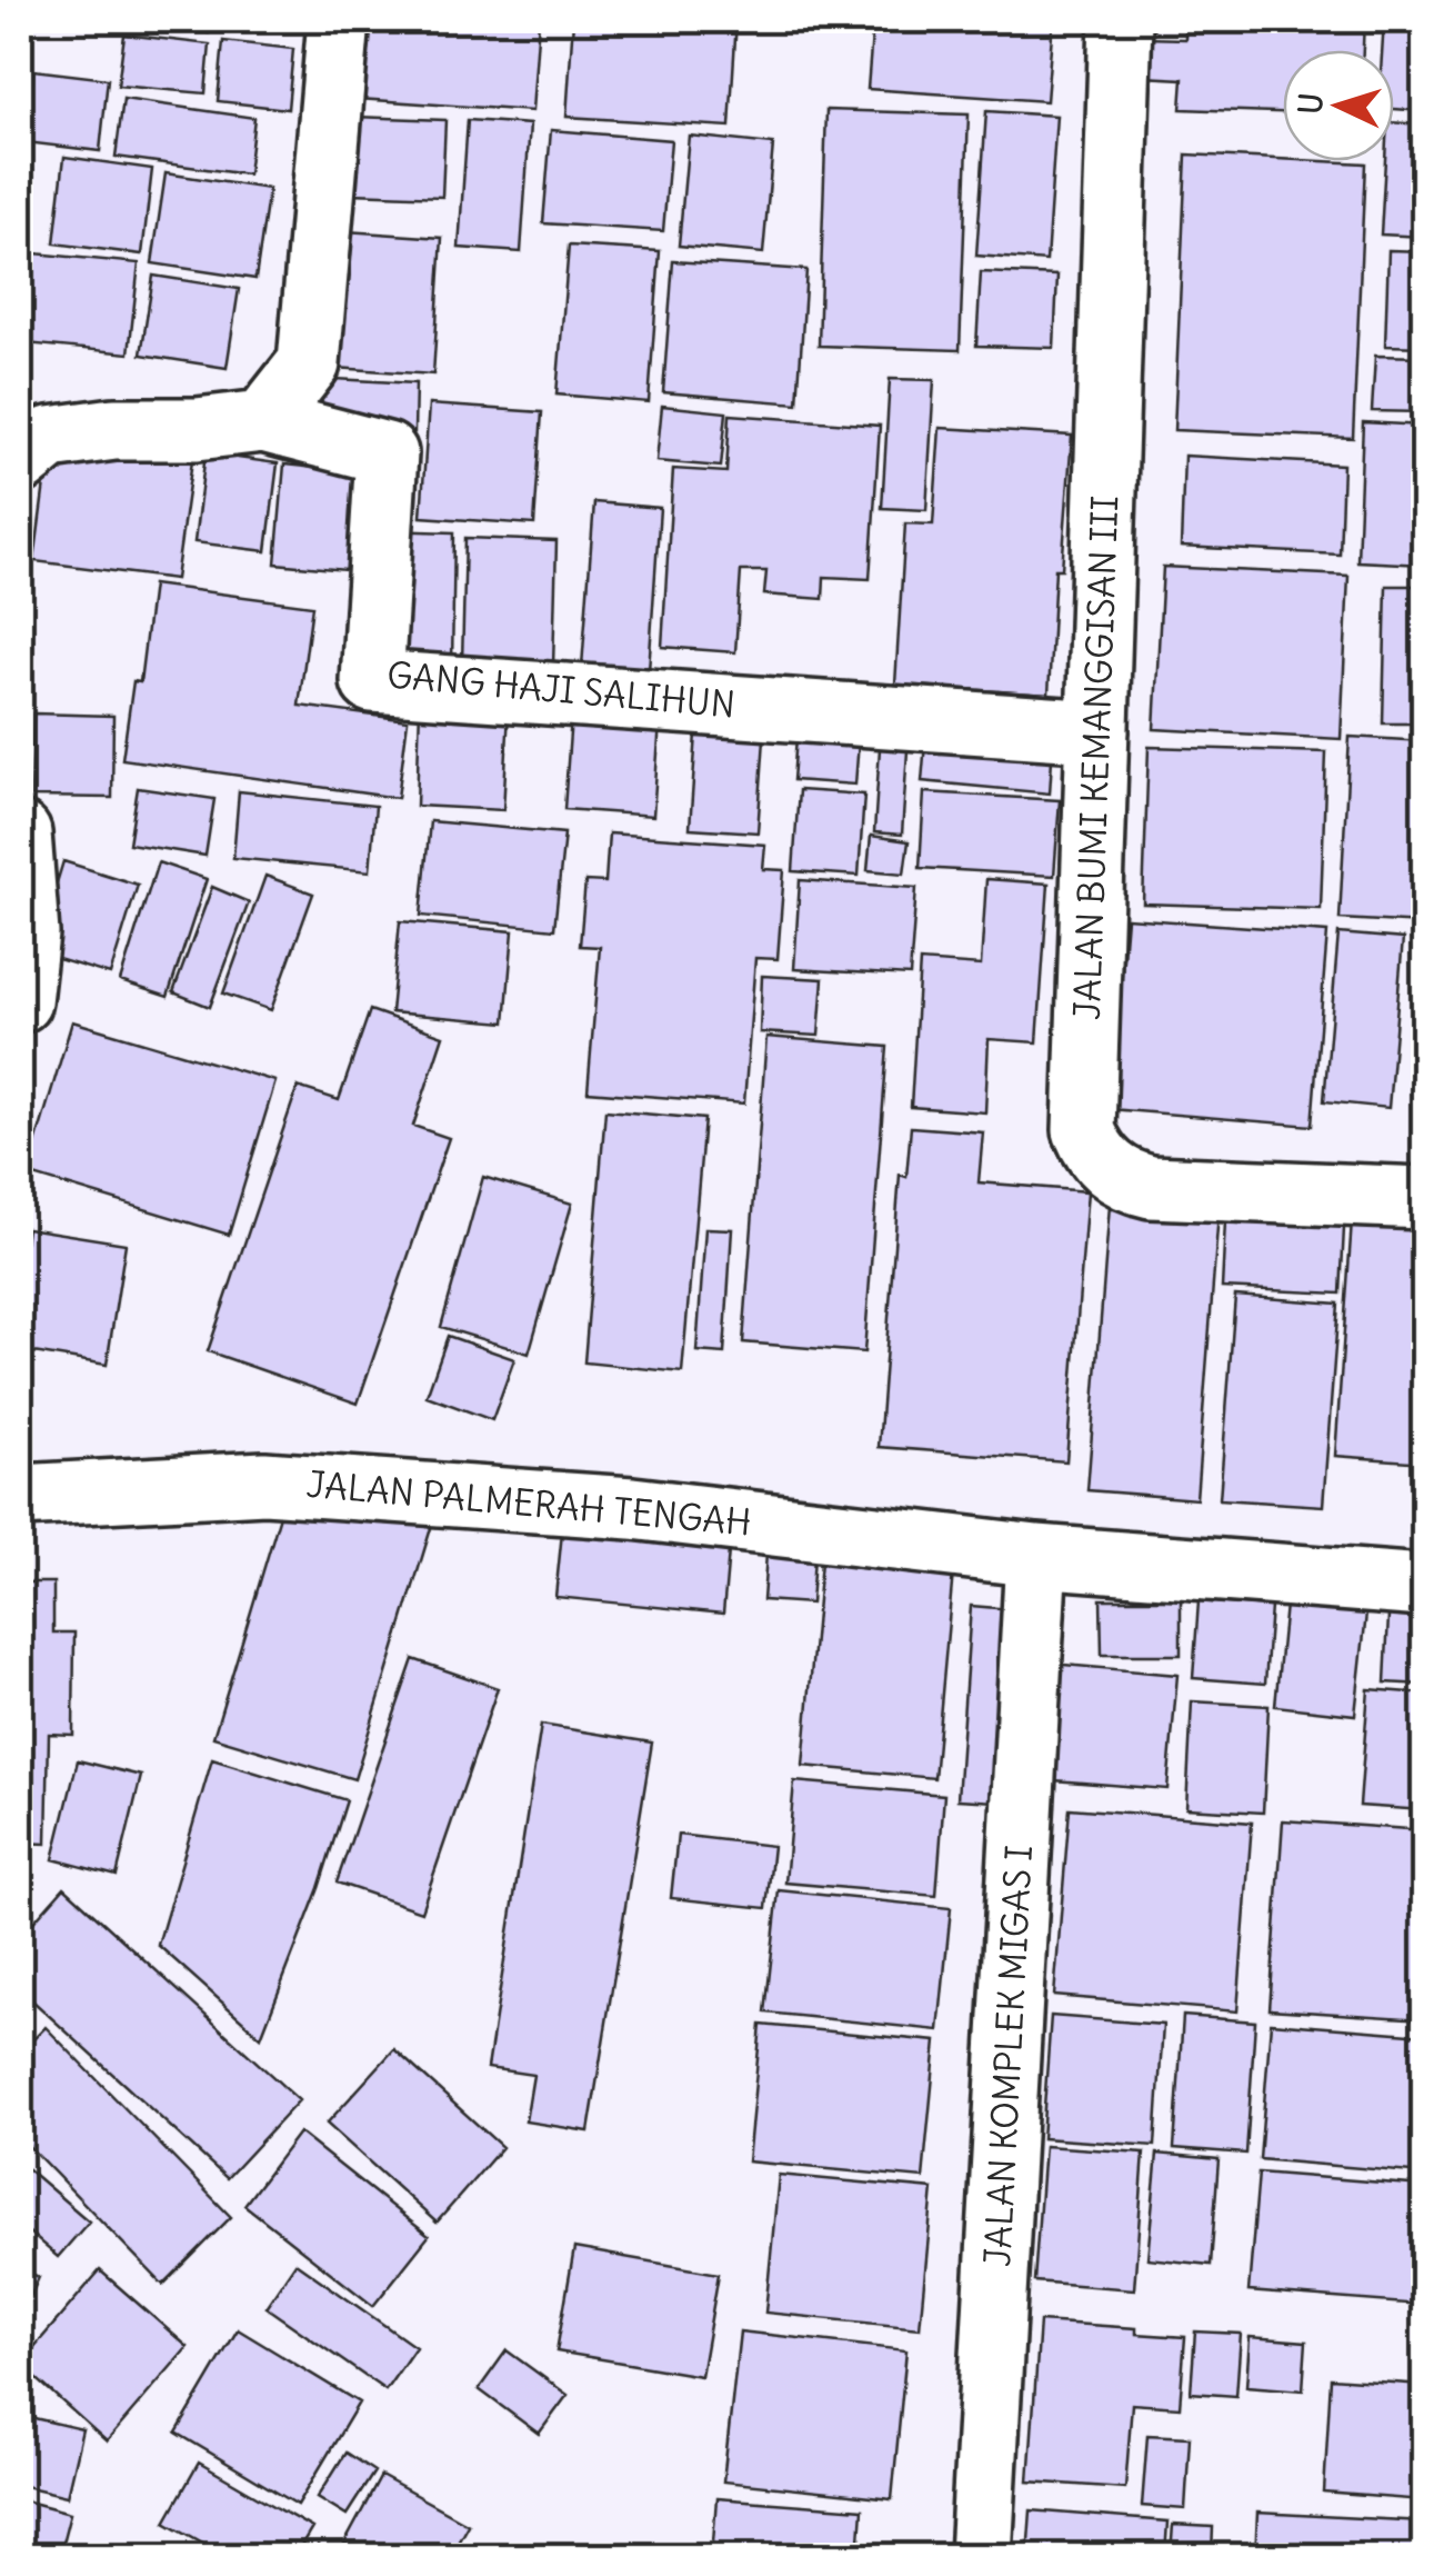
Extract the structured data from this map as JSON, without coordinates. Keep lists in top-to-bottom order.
{
  "streets": {
    "street": [
      "GANG HAJI SALIHUN",
      "JALAN BUMI KEMANGGISAN III",
      "JALAN PALMERAH TENGAH",
      "JALAN KOMPLEK MIGAS I"
    ]
  },
  "crossings": [
    ["GANG HAJI SALIHUN", "JALAN BUMI KEMANGGISAN III"],
    ["JALAN PALMERAH TENGAH", "JALAN KOMPLEK MIGAS I"]
  ],
  "north": "left"
}
